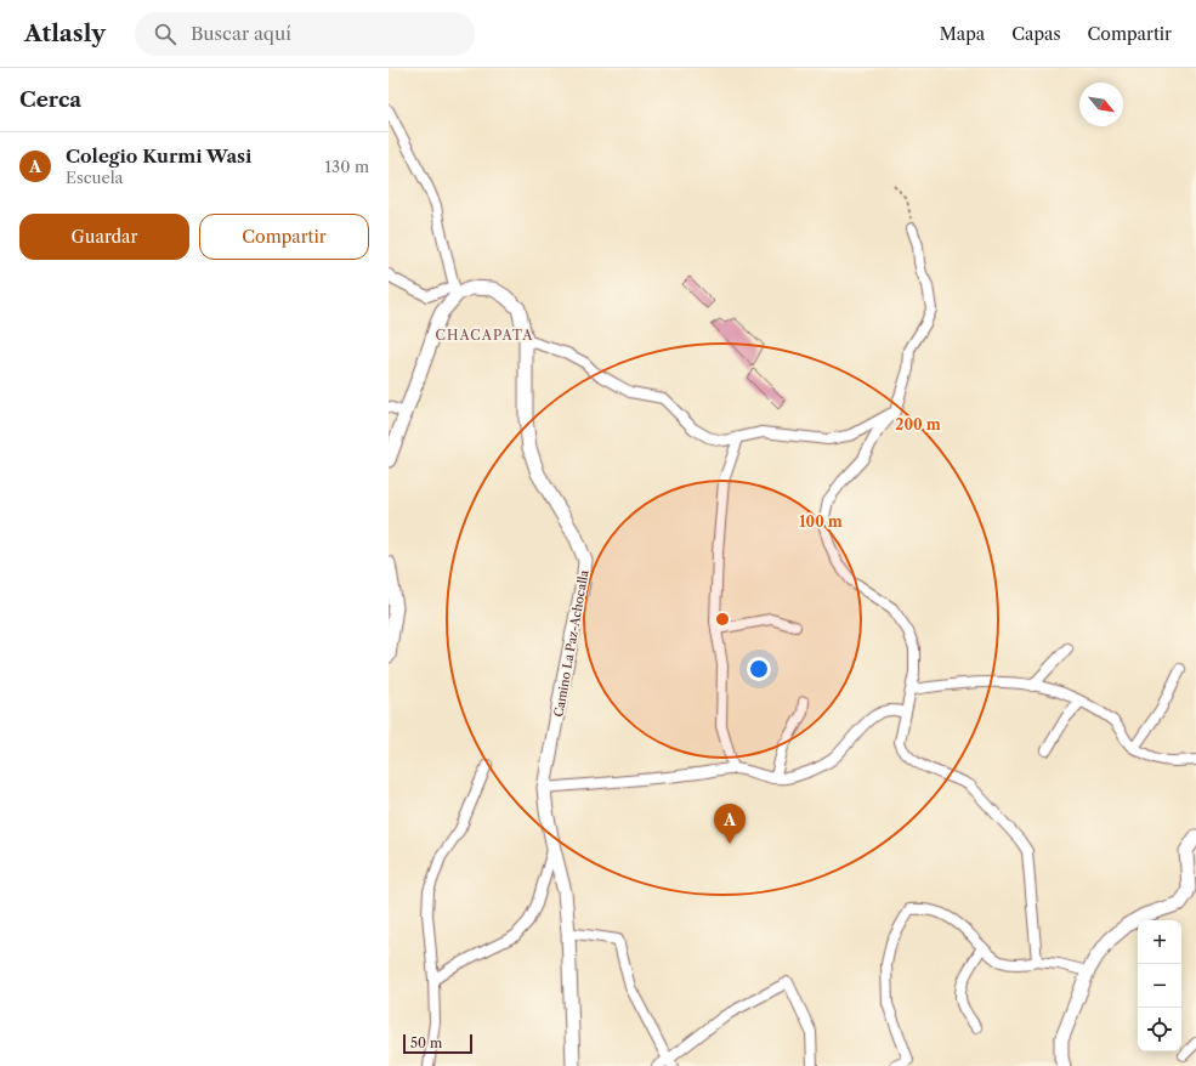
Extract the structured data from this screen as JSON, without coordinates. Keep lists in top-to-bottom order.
{
  "streets": {
    "main road": ["Camino La Paz-Achocalla"]
  },
  "districts": ["CHACAPATA"],
  "scale_bar": "50 m",
  "north": "bottom right",
  "page": {
    "header": "Atlasly",
    "search": "Buscar aquí",
    "nav": ["Mapa", "Capas", "Compartir"],
    "heading": "Cerca",
    "list": [
      {
        "mark": "A",
        "name": "Colegio Kurmi Wasi",
        "note": "Escuela",
        "value": "130 m"
      }
    ],
    "buttons": ["Guardar", "Compartir"],
    "pins": "A",
    "map_buttons": ["+", "−"],
    "scale": "50 m"
  },
  "rings": ["200 m", "100 m"]
}
